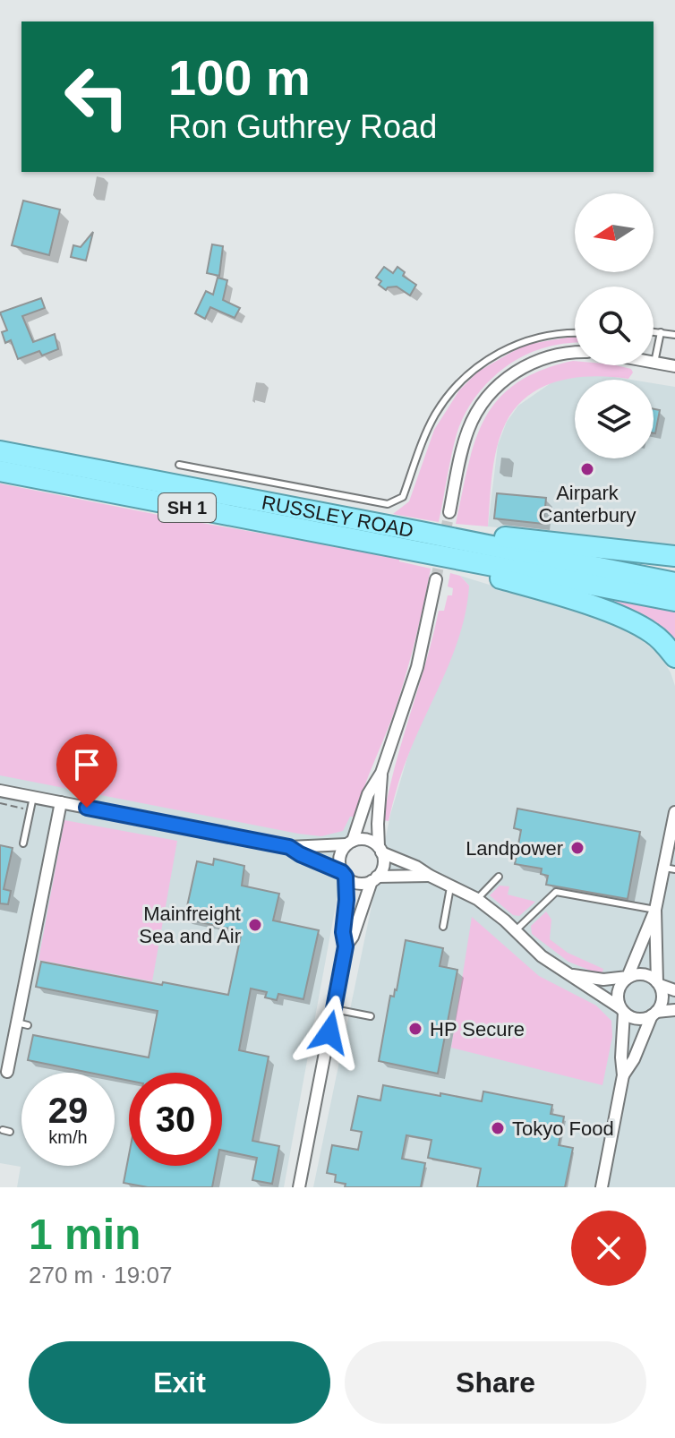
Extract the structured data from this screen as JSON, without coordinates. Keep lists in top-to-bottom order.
{
  "streets": {
    "highway": ["SH 1", "RUSSLEY ROAD"]
  },
  "places": [
    "Airpark Canterbury",
    "Landpower",
    "Mainfreight Sea and Air",
    "HP Secure",
    "Tokyo Food"
  ],
  "north": "left",
  "page": {
    "turn": ["100 m", "Ron Guthrey Road"],
    "speed": "29 km/h",
    "limit": "30",
    "heading": ["1 min", "270 m · 19:07"],
    "buttons": ["Exit", "Share"]
  }
}
